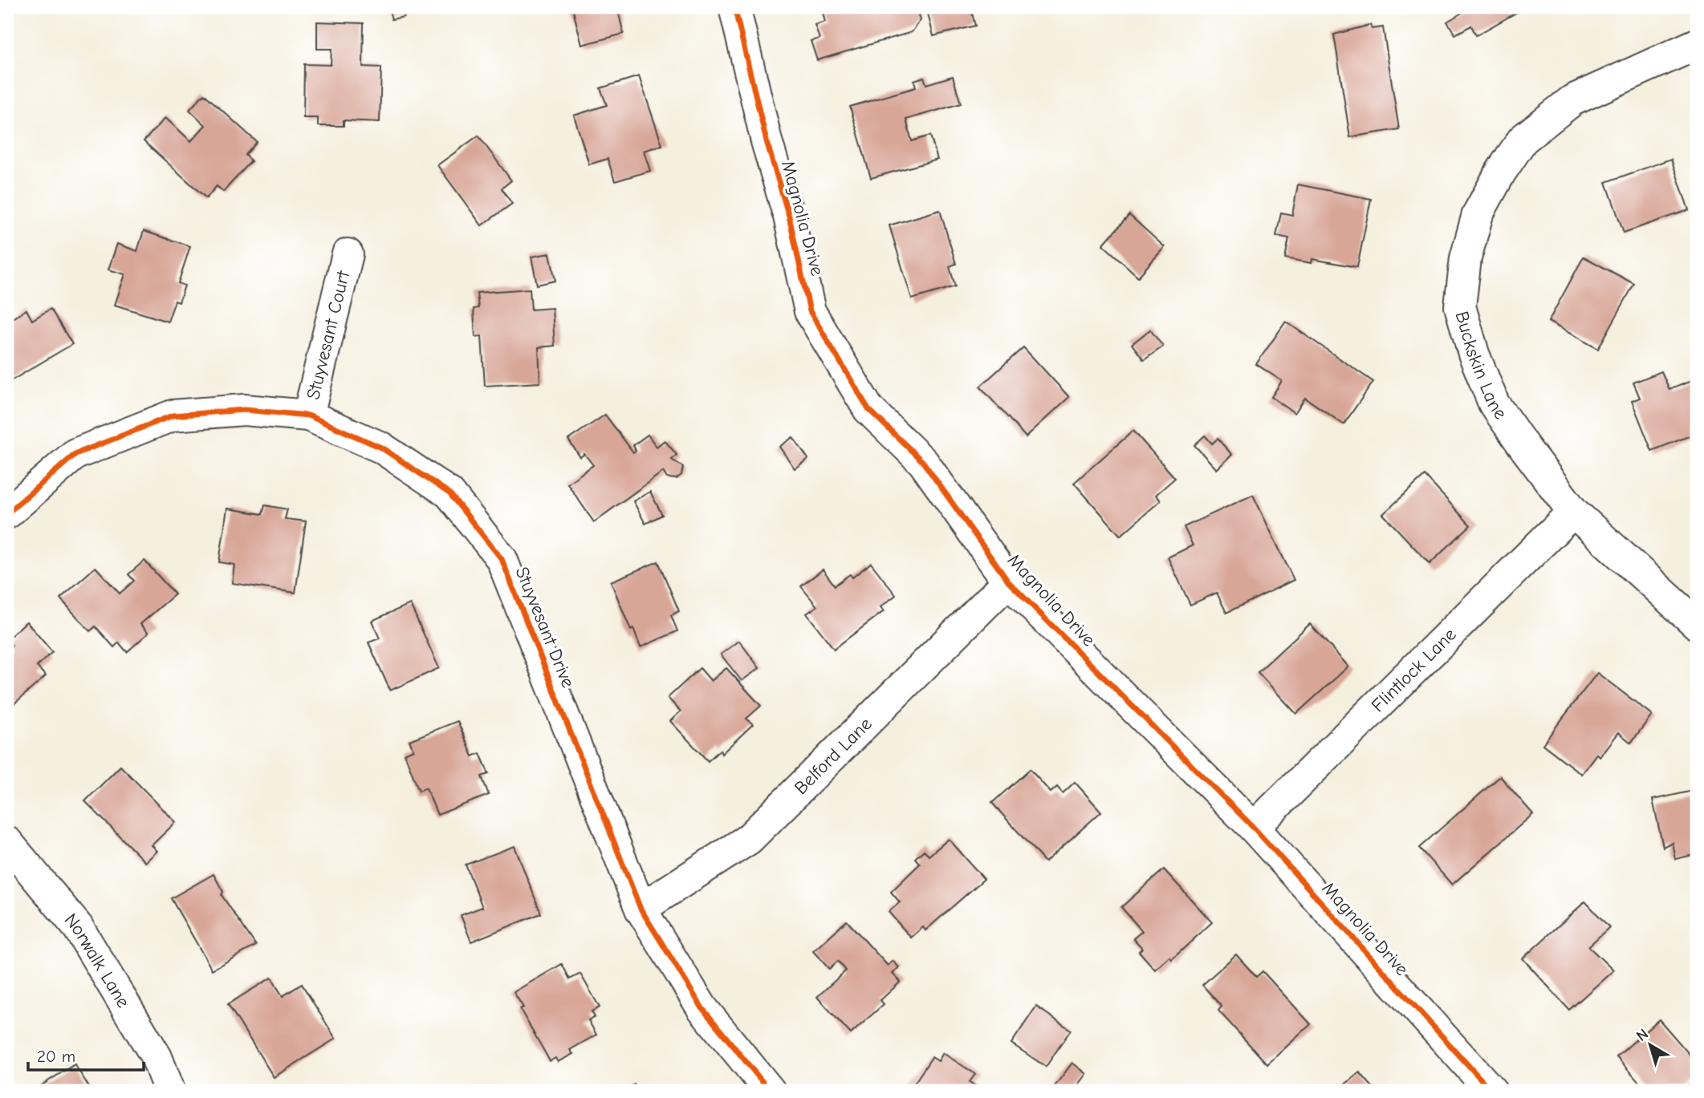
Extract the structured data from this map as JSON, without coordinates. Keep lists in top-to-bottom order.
{
  "streets": {
    "street": [
      "Magnolia Drive",
      "Stuyvesant Court",
      "Buckskin Lane",
      "Stuyvesant Drive",
      "Flintlock Lane",
      "Belford Lane",
      "Norwalk Lane"
    ]
  },
  "crossings": [
    ["Magnolia Drive", "Flintlock Lane"],
    ["Magnolia Drive", "Belford Lane"],
    ["Stuyvesant Court", "Stuyvesant Drive"],
    ["Buckskin Lane", "Flintlock Lane"],
    ["Stuyvesant Drive", "Belford Lane"]
  ],
  "scale_bar": "20 m",
  "north": "top left"
}
